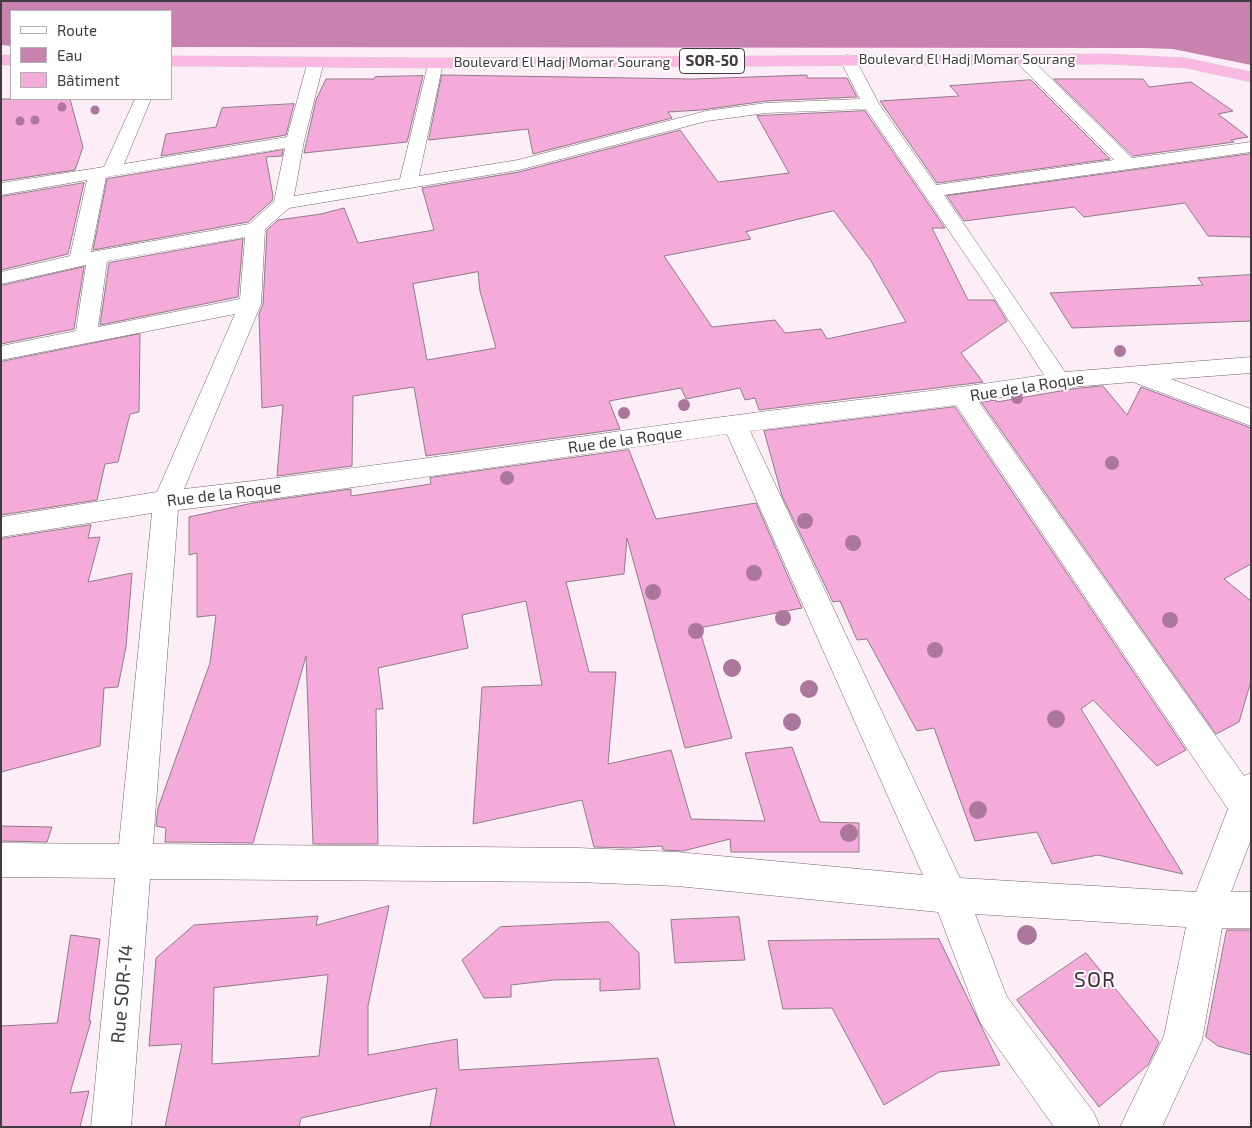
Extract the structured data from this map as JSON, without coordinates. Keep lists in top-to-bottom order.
{
  "streets": {
    "highway": ["Boulevard El Hadj Momar Sourang", "SOR-50"],
    "street": ["Rue de la Roque", "Rue SOR-14"]
  },
  "crossings": [
    ["Rue de la Roque", "Rue SOR-14"]
  ],
  "districts": ["SOR"],
  "legend": ["Route", "Eau", "Bâtiment"]
}
